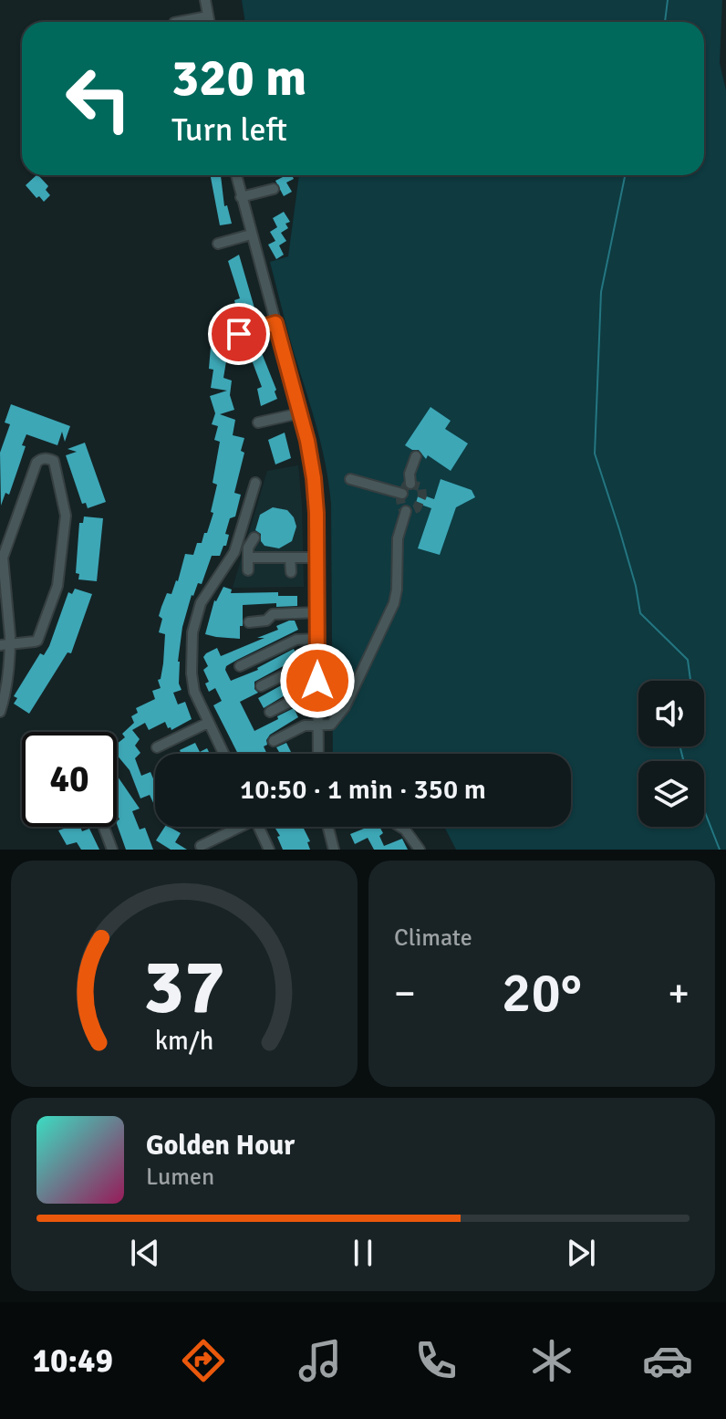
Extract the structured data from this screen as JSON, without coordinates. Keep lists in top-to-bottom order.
{
  "page": {
    "turn": ["320 m", "Turn left"],
    "limit": "40",
    "trip": "10:50 · 1 min · 350 m",
    "tile": "Climate",
    "heat": ["−", "20°", "+"],
    "song": ["Golden Hour", "Lumen"],
    "tabs": "10:49",
    "gauge": ["37", "km/h"]
  }
}
